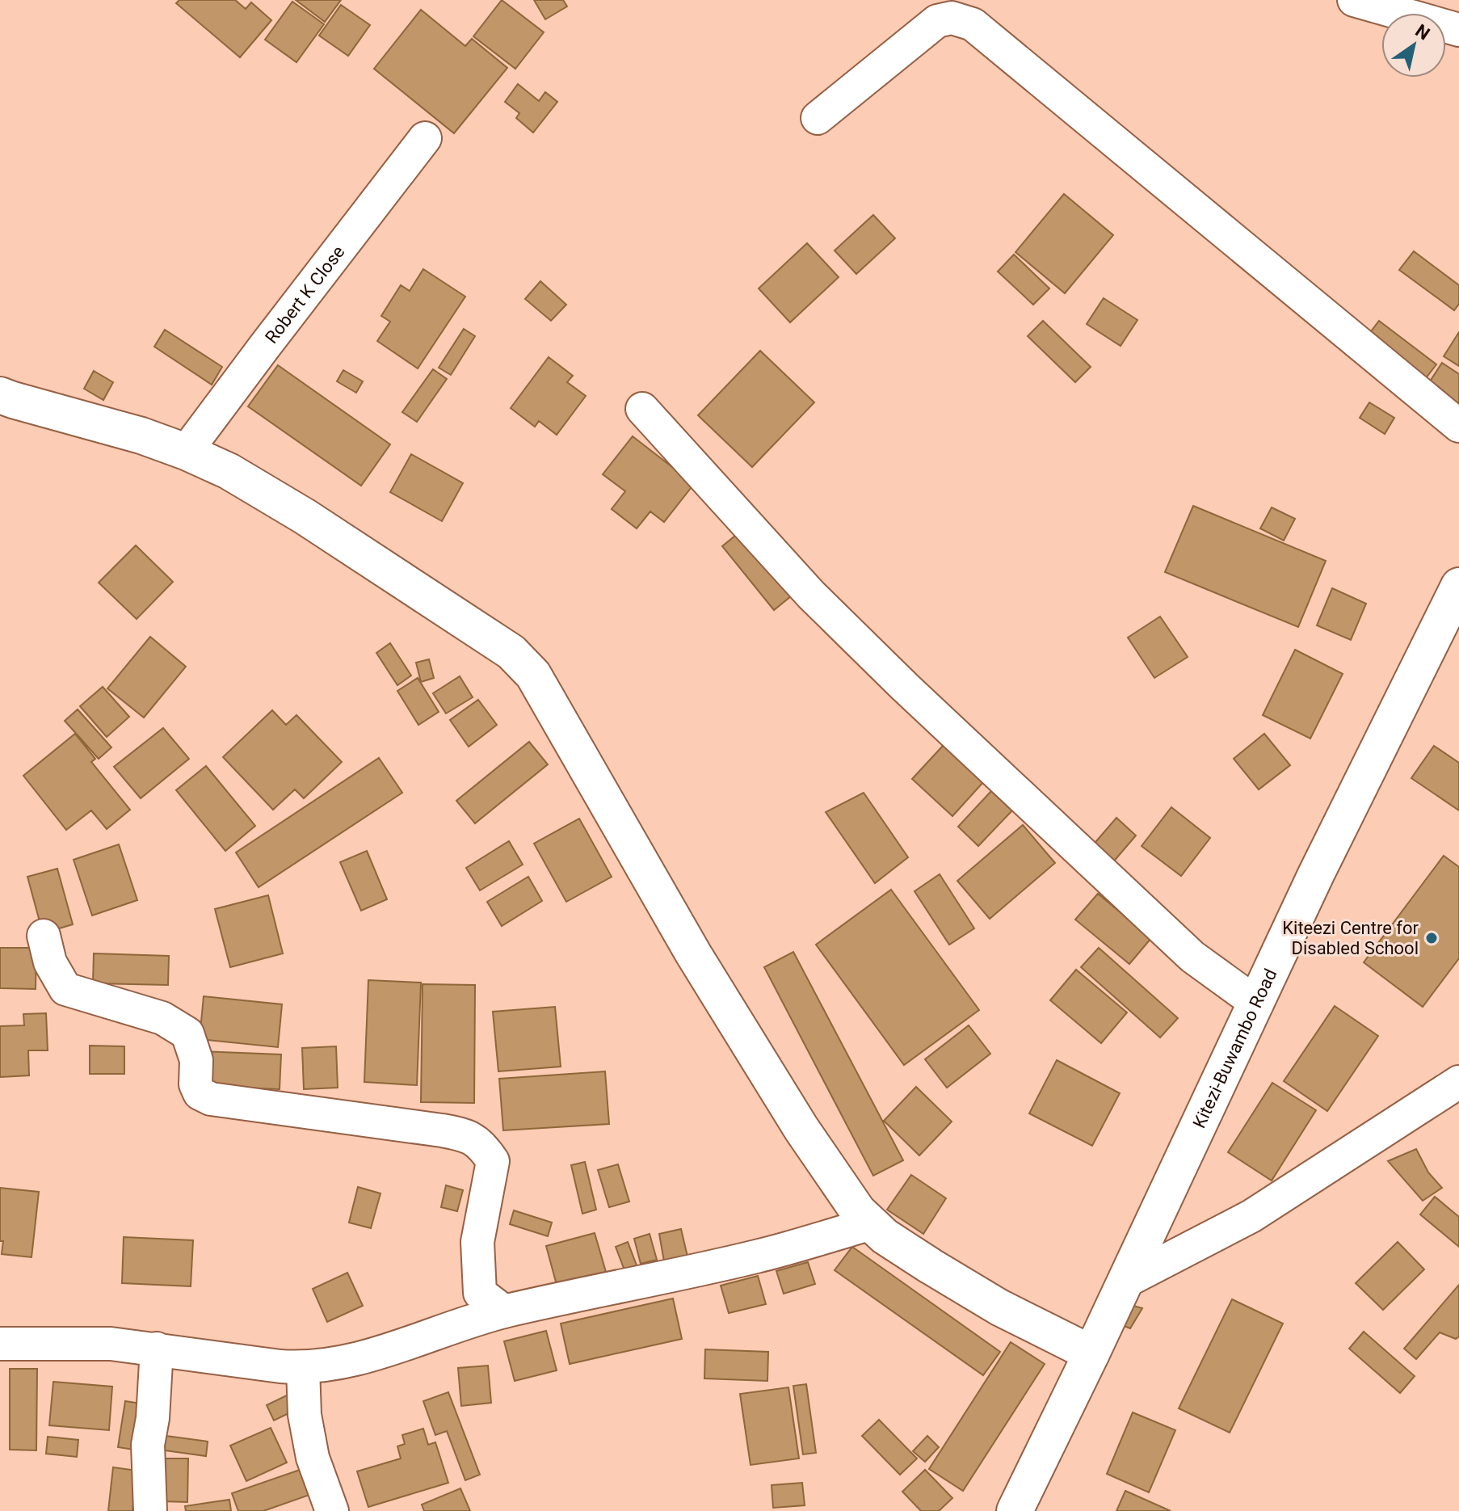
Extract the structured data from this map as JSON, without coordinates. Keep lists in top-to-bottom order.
{
  "streets": {
    "street": ["Robert K Close", "Kitezi-Buwambo Road"]
  },
  "places": ["Kiteezi Centre for Disabled School"],
  "north": "top right"
}
